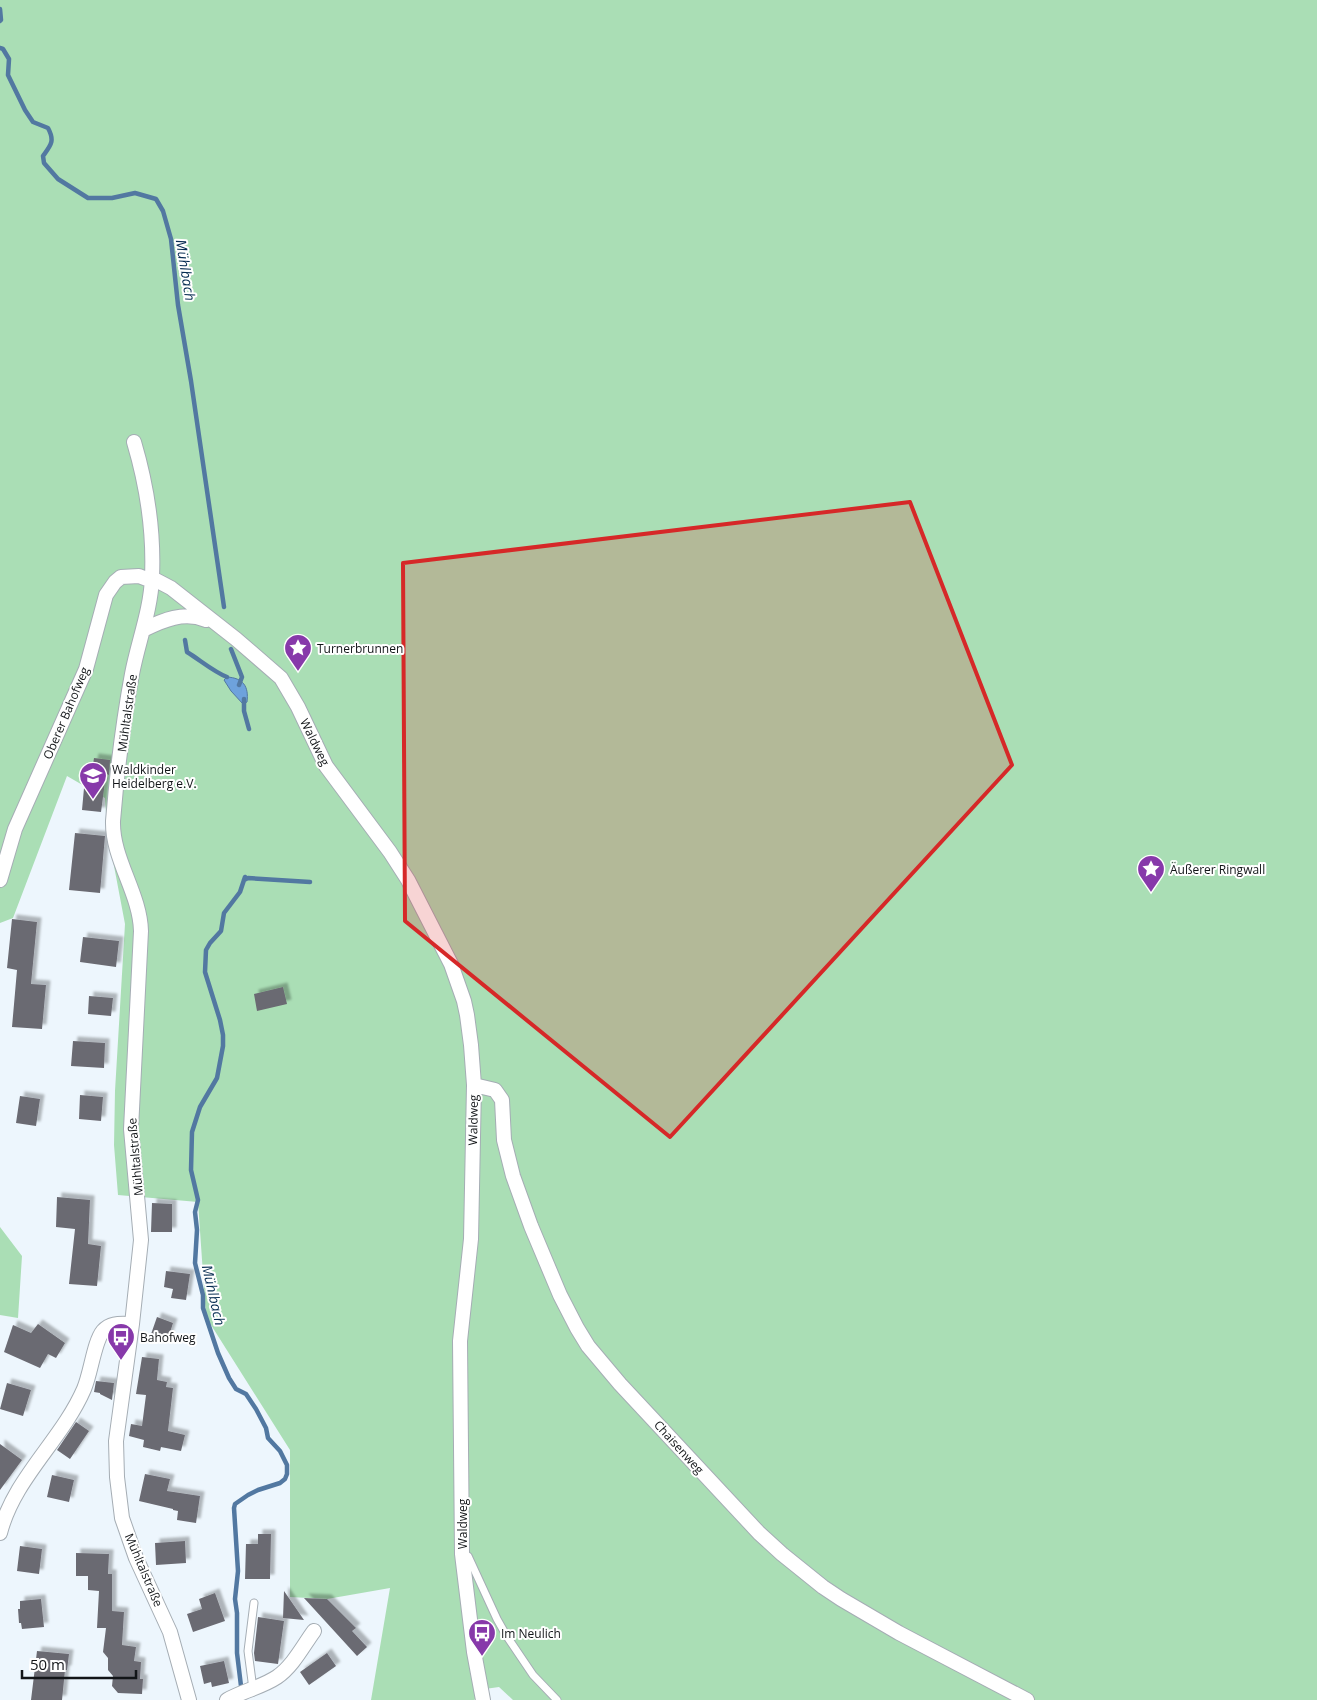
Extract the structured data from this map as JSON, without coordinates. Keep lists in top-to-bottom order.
{
  "streets": {
    "street": [
      "Oberer Bahofweg",
      "Mühltalstraße",
      "Waldweg",
      "Chaisenweg"
    ]
  },
  "crossings": [
    ["Oberer Bahofweg", "Mühltalstraße"],
    ["Oberer Bahofweg", "Waldweg"],
    ["Mühltalstraße", "Waldweg"],
    ["Waldweg", "Chaisenweg"]
  ],
  "water": ["Mühlbach"],
  "places": {
    "place": ["Turnerbrunnen", "Äußerer Ringwall"],
    "school or university": ["Waldkinder Heidelberg e.V."],
    "bus stop": ["Bahofweg", "Im Neulich"]
  },
  "scale_bar": "50 m"
}
